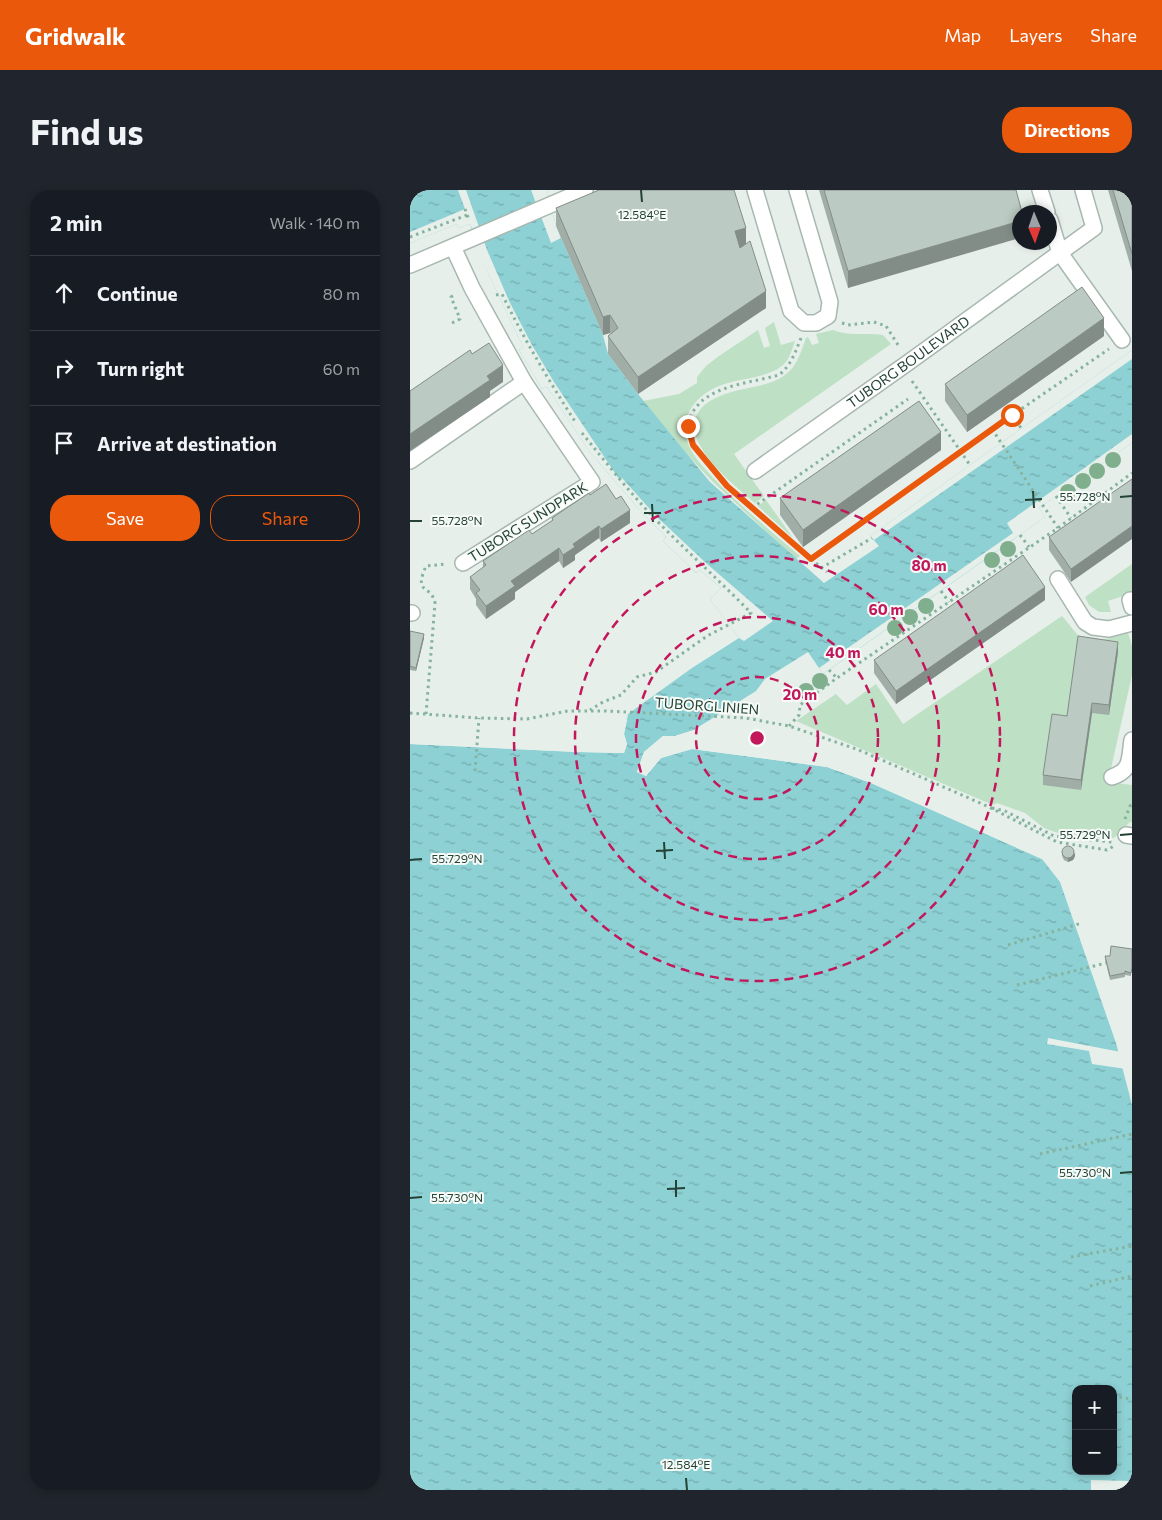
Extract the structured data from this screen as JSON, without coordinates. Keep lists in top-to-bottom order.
{
  "streets": {
    "street": ["TUBORG BOULEVARD", "TUBORG SUNDPARK"],
    "path": ["TUBORGLINIEN"]
  },
  "north": "bottom",
  "page": {
    "header": "Gridwalk",
    "nav": ["Map", "Layers", "Share"],
    "buttons": [
      "Directions",
      ["Save", "Share"]
    ],
    "title": "Find us",
    "heading": ["2 min", "Walk · 140 m"],
    "list": [
      ["Continue", "80 m"],
      ["Turn right", "60 m"],
      "Arrive at destination"
    ],
    "map_buttons": ["+", "−"]
  },
  "coordinates": [
    "12.584°E",
    "55.728°N",
    "55.729°N",
    "55.730°N"
  ],
  "rings": [
    "80 m",
    "60 m",
    "40 m",
    "20 m"
  ]
}
